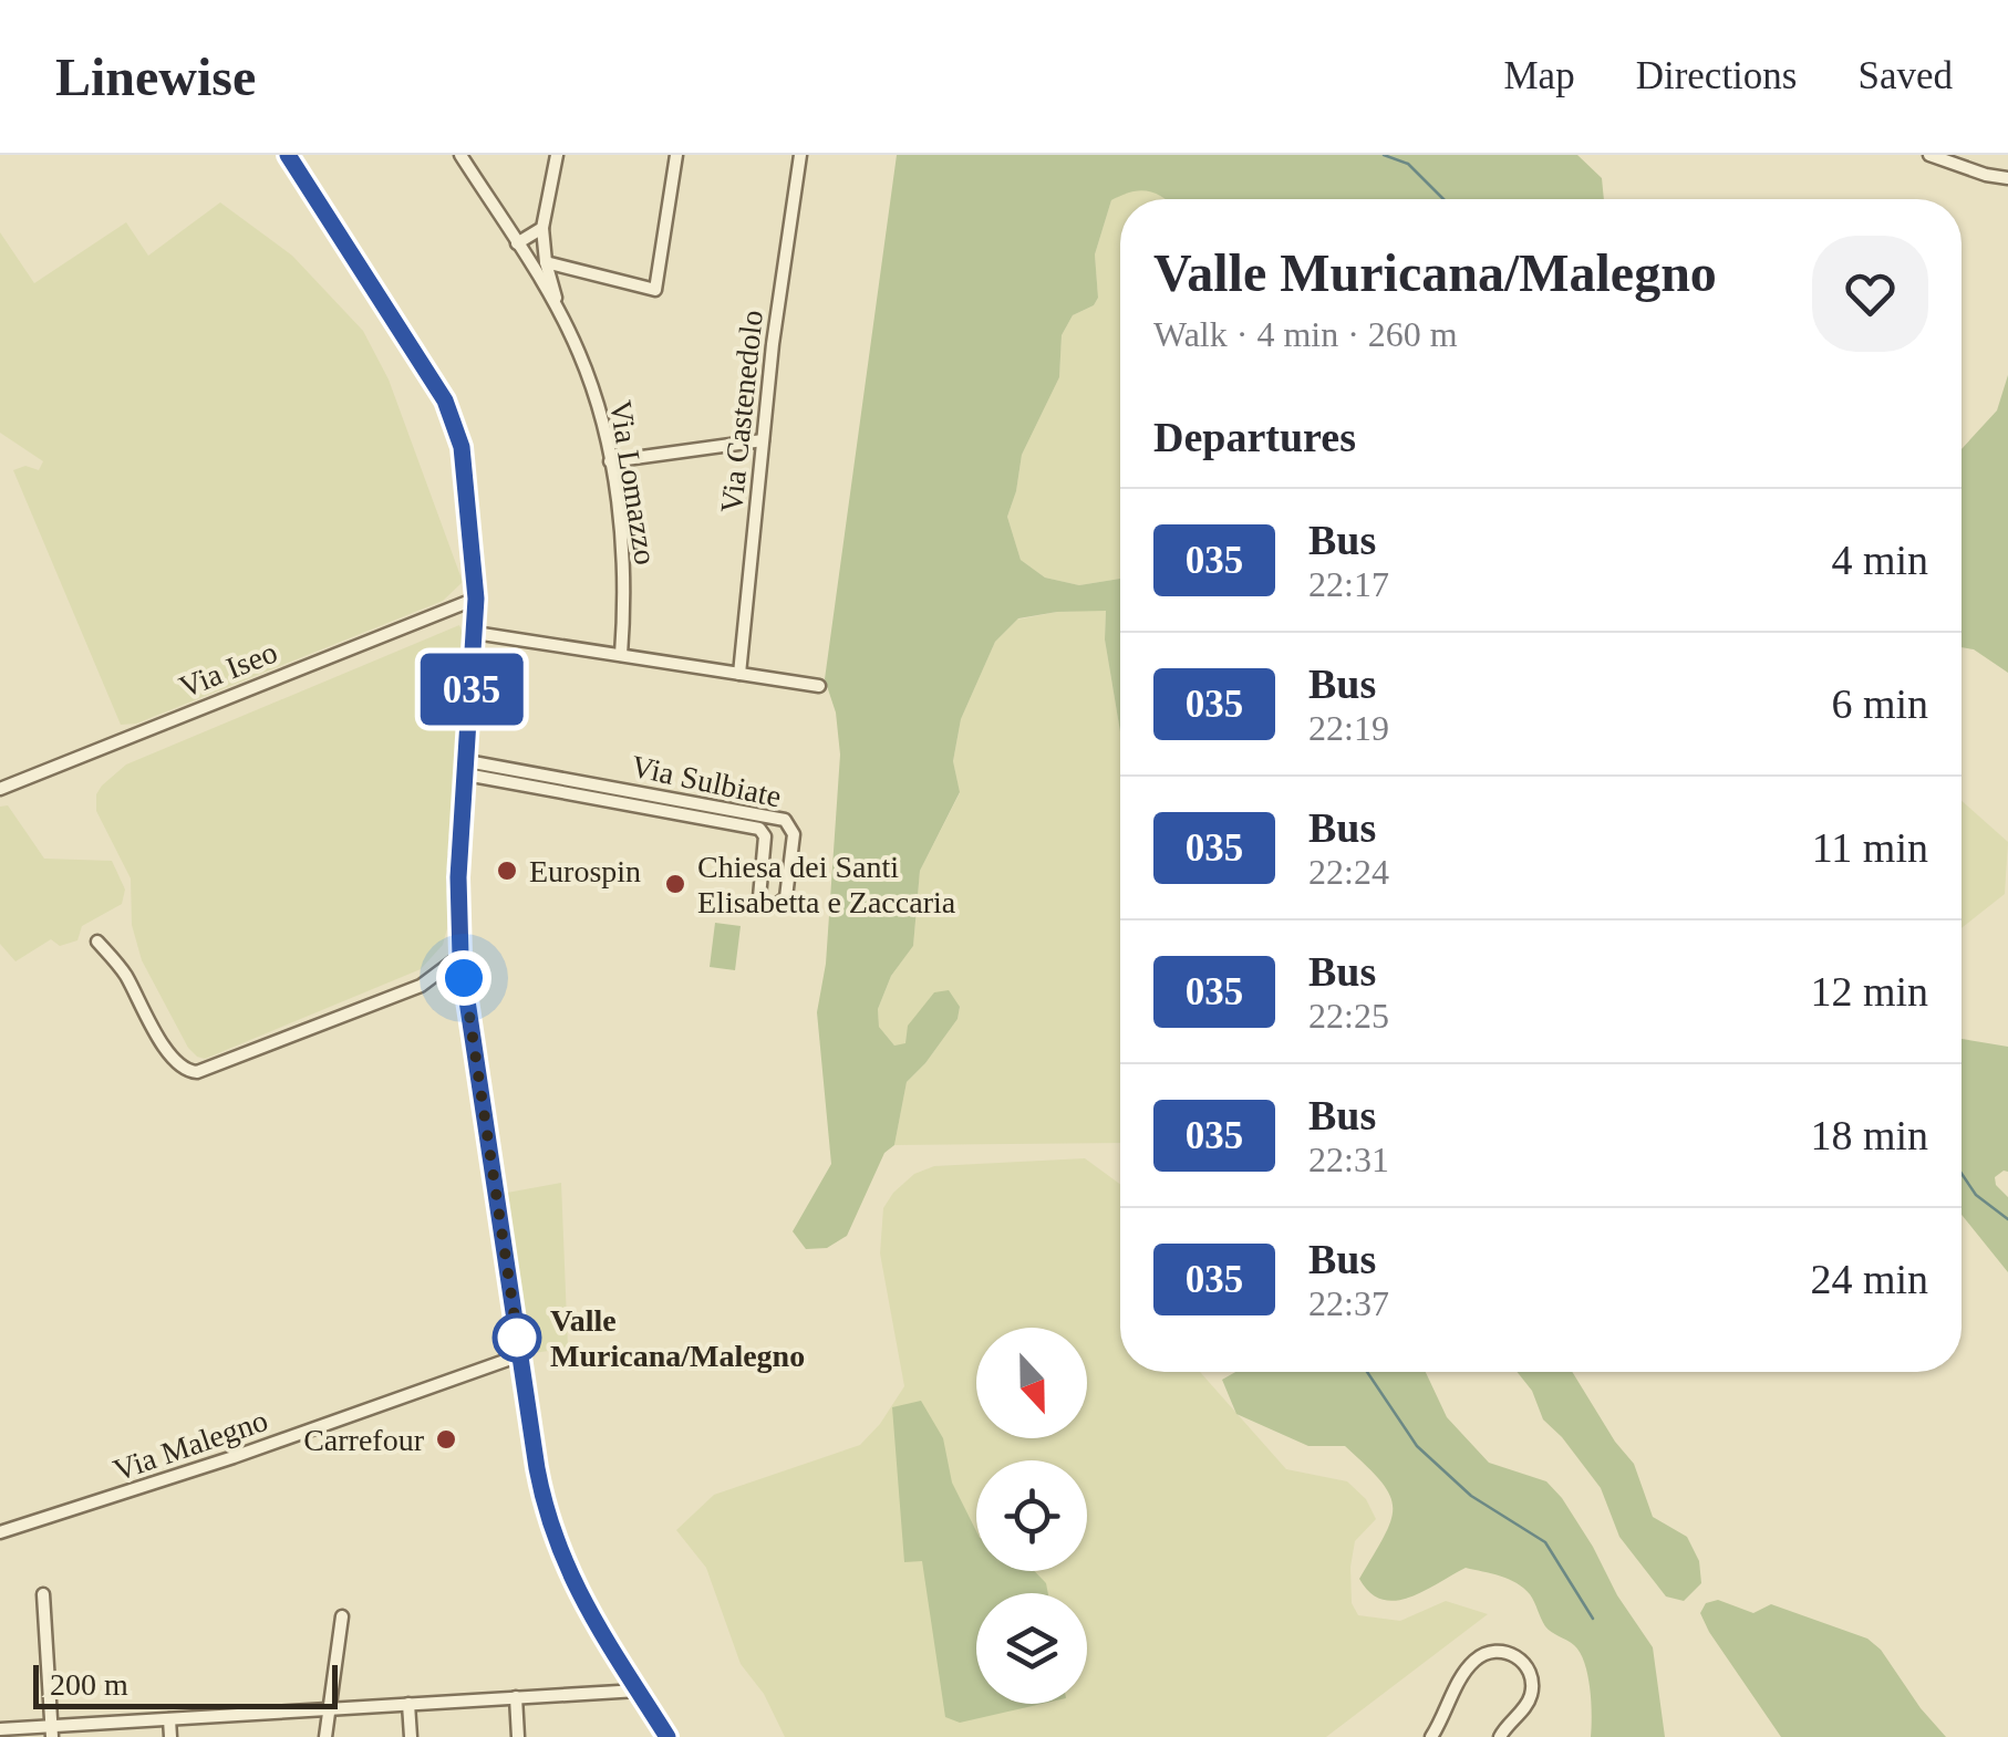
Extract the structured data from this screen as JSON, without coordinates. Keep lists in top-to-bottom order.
{
  "streets": {
    "street": [
      "Via Castenedolo",
      "Via Lomazzo",
      "Via Iseo",
      "Via Sulbiate",
      "Via Malegno"
    ]
  },
  "places": [
    "Eurospin",
    "Chiesa dei Santi Elisabetta e Zaccaria",
    "Valle Muricana/Malegno",
    "Carrefour"
  ],
  "lines": ["bus line 035"],
  "scale_bar": "200 m",
  "north": "bottom",
  "page": {
    "header": "Linewise",
    "nav": ["Map", "Directions", "Saved"],
    "on_map": "035",
    "heading": [
      ["Valle Muricana/Malegno", "Walk · 4 min · 260 m"],
      "Departures"
    ],
    "list": [
      {
        "mark": "035",
        "name": "Bus",
        "note": "22:17",
        "value": "4 min"
      },
      {
        "mark": "035",
        "name": "Bus",
        "note": "22:19",
        "value": "6 min"
      },
      {
        "mark": "035",
        "name": "Bus",
        "note": "22:24",
        "value": "11 min"
      },
      {
        "mark": "035",
        "name": "Bus",
        "note": "22:25",
        "value": "12 min"
      },
      {
        "mark": "035",
        "name": "Bus",
        "note": "22:31",
        "value": "18 min"
      },
      {
        "mark": "035",
        "name": "Bus",
        "note": "22:37",
        "value": "24 min"
      }
    ],
    "scale": "200 m"
  }
}
